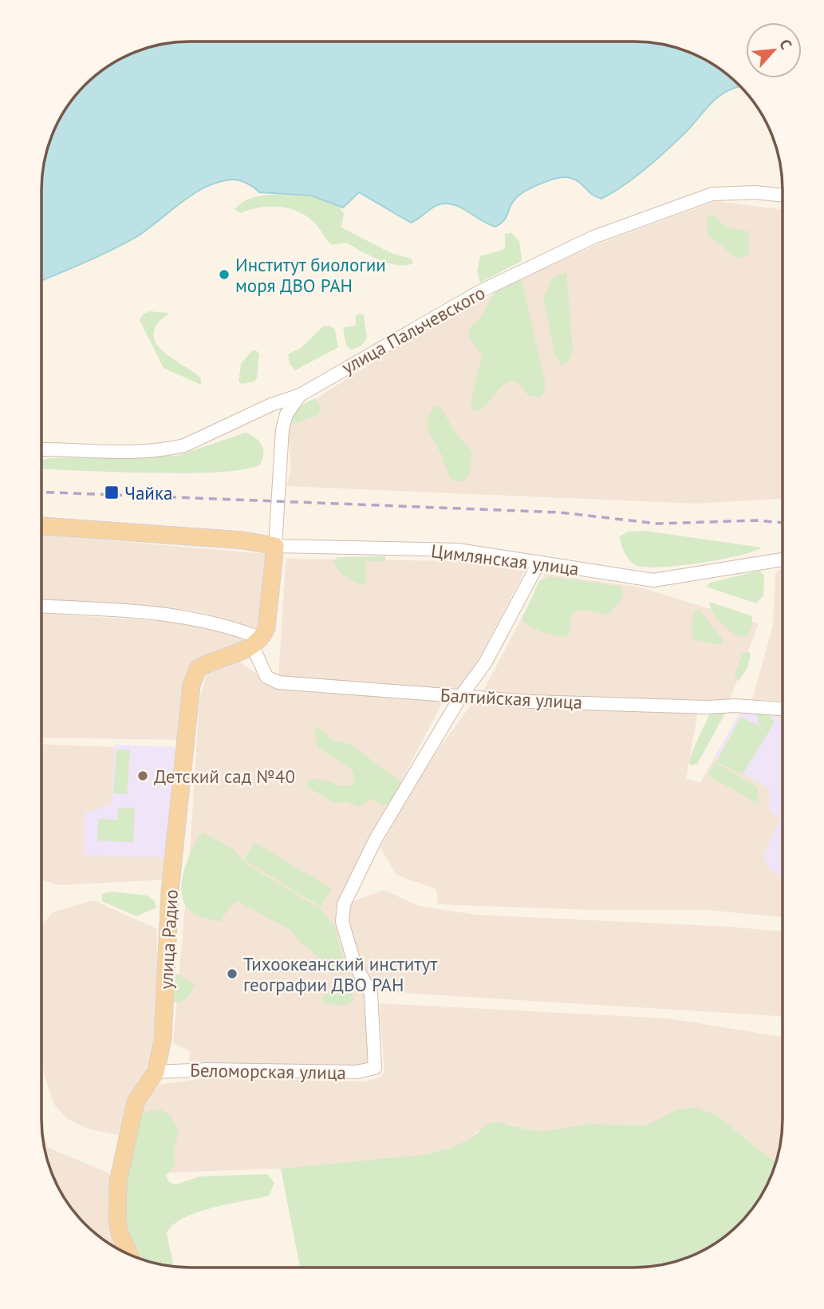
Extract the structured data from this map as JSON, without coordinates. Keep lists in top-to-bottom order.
{
  "streets": {
    "main road": ["улица Радио"],
    "street": [
      "улица Пальчевского",
      "Цимлянская улица",
      "Балтийская улица",
      "Беломорская улица"
    ]
  },
  "crossings": [
    ["Балтийская улица", "улица Радио"],
    ["Балтийская улица", "Беломорская улица"],
    ["улица Радио", "Беломорская улица"]
  ],
  "places": {
    "other": ["Институт биологии моря ДВО РАН", "Детский сад №40", "Тихоокеанский институт географии ДВО РАН"],
    "transit": ["Чайка"]
  },
  "north": "top right"
}
